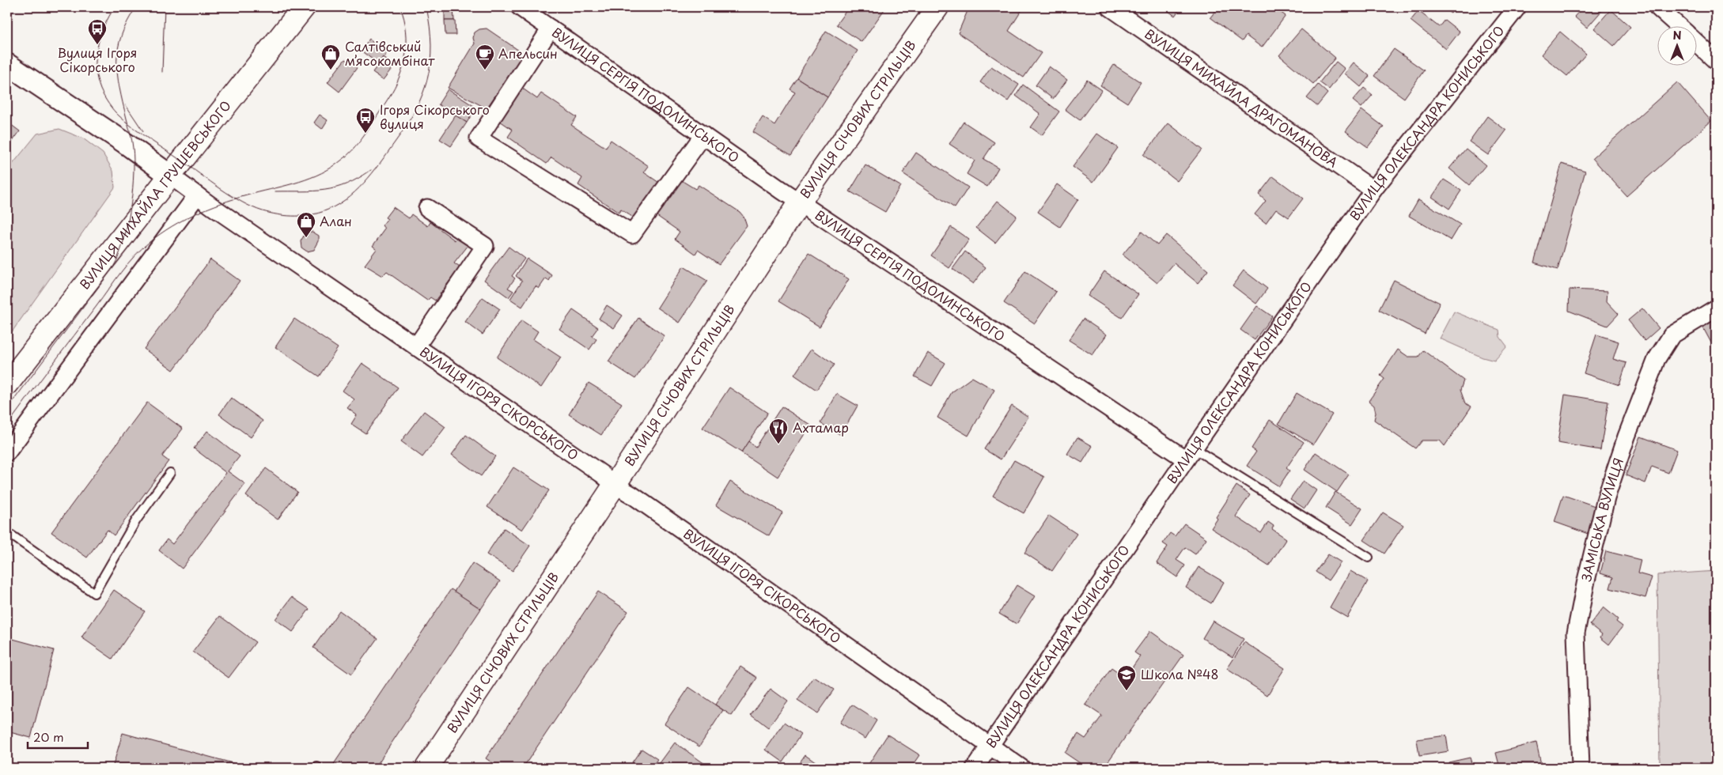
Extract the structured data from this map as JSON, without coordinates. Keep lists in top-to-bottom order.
{
  "streets": {
    "main road": ["ВУЛИЦЯ СІЧОВИХ СТРІЛЬЦІВ", "ВУЛИЦЯ МИХАЙЛА ГРУШЕВСЬКОГО"],
    "street": [
      "ВУЛИЦЯ СЕРГІЯ ПОДОЛИНСЬКОГО",
      "ВУЛИЦЯ МИХАЙЛА ДРАГОМАНОВА",
      "ВУЛИЦЯ ОЛЕКСАНДРА КОНИСЬКОГО",
      "ВУЛИЦЯ ІГОРЯ СІКОРСЬКОГО",
      "ЗАМІСЬКА ВУЛИЦЯ"
    ]
  },
  "crossings": [
    ["ВУЛИЦЯ СЕРГІЯ ПОДОЛИНСЬКОГО", "ВУЛИЦЯ СІЧОВИХ СТРІЛЬЦІВ"],
    ["ВУЛИЦЯ СЕРГІЯ ПОДОЛИНСЬКОГО", "ВУЛИЦЯ ОЛЕКСАНДРА КОНИСЬКОГО"],
    ["ВУЛИЦЯ МИХАЙЛА ДРАГОМАНОВА", "ВУЛИЦЯ ОЛЕКСАНДРА КОНИСЬКОГО"],
    ["ВУЛИЦЯ СІЧОВИХ СТРІЛЬЦІВ", "ВУЛИЦЯ ІГОРЯ СІКОРСЬКОГО"],
    ["ВУЛИЦЯ ОЛЕКСАНДРА КОНИСЬКОГО", "ВУЛИЦЯ ІГОРЯ СІКОРСЬКОГО"],
    ["ВУЛИЦЯ МИХАЙЛА ГРУШЕВСЬКОГО", "ВУЛИЦЯ ІГОРЯ СІКОРСЬКОГО"]
  ],
  "places": {
    "bus stop": ["Вулиця Ігоря Сікорського", "Ігоря Сікорського вулиця"],
    "shop": ["Салтівський мʼясокомбінат", "Алан"],
    "cafe": ["Апельсин"],
    "restaurant": ["Ахтамар"],
    "school or university": ["Школа №48"]
  },
  "scale_bar": "20 m",
  "north": "top"
}
